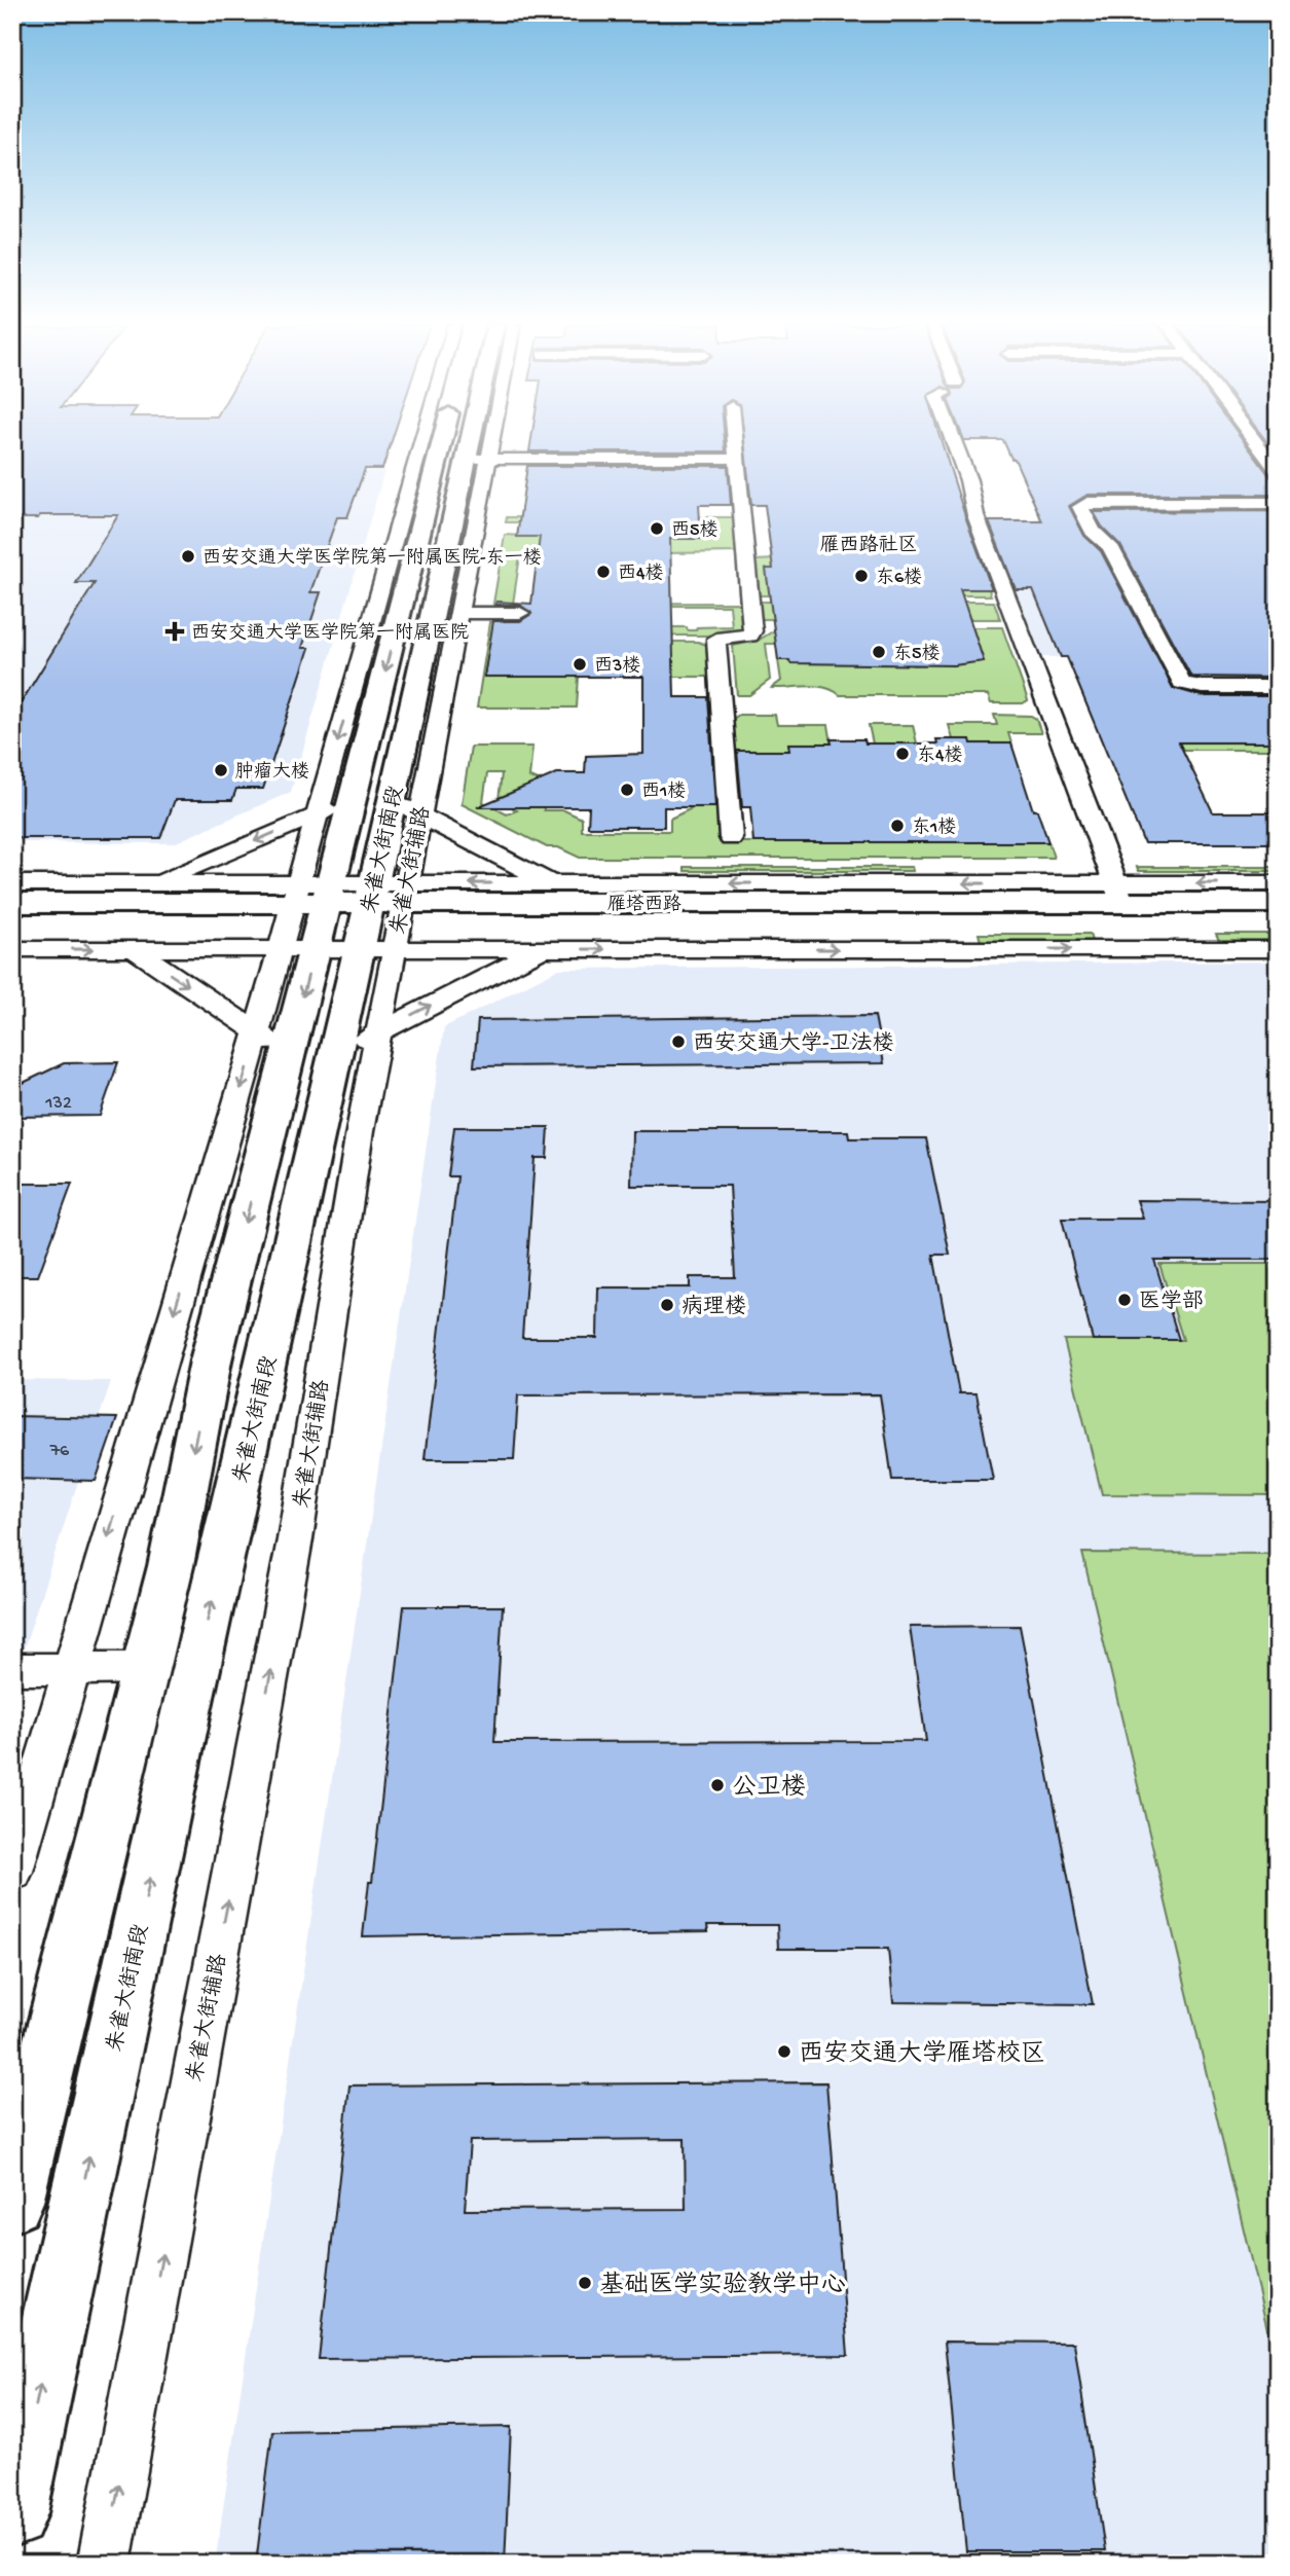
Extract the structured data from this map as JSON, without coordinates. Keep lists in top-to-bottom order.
{
  "streets": {
    "main road": ["朱雀大街南段", "雁塔西路"],
    "street": ["朱雀大街辅路"]
  },
  "crossings": [
    ["朱雀大街南段", "朱雀大街辅路"],
    ["朱雀大街南段", "雁塔西路"],
    ["朱雀大街辅路", "雁塔西路"]
  ],
  "districts": ["雁西路社区"],
  "places": {
    "other": [
      "西5楼",
      "西安交通大学医学院第一附属医院-东一楼",
      "西4楼",
      "东6楼",
      "东5楼",
      "西3楼",
      "东4楼",
      "肿瘤大楼",
      "西1楼",
      "东1楼",
      "西安交通大学-卫法楼",
      "医学部",
      "病理楼",
      "公卫楼",
      "西安交通大学雁塔校区",
      "基础医学实验教学中心"
    ],
    "health": ["西安交通大学医学院第一附属医院"]
  },
  "house_numbers": ["132", "76"]
}
